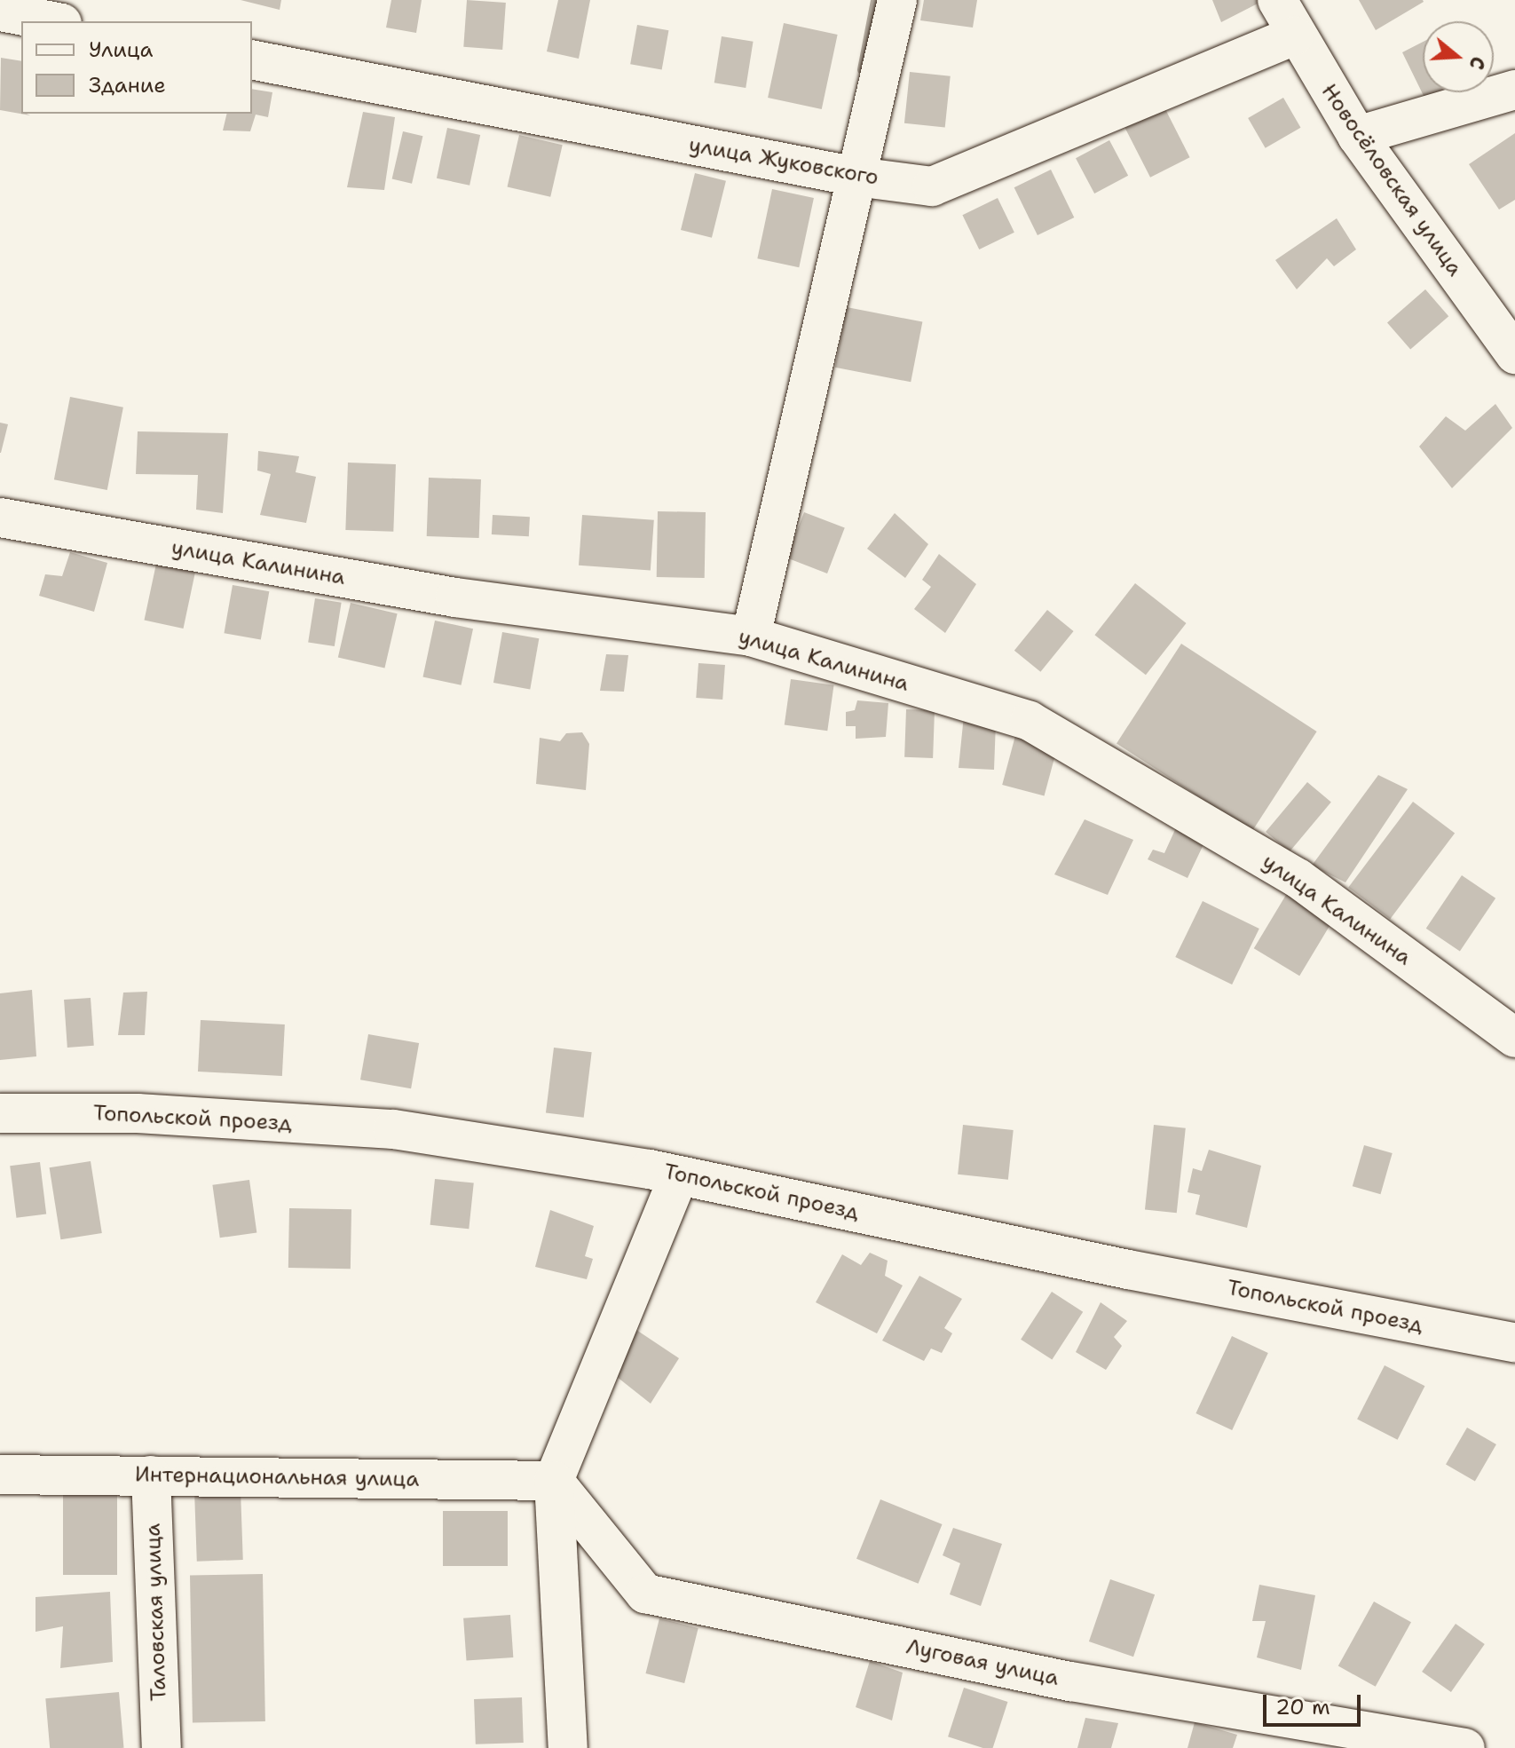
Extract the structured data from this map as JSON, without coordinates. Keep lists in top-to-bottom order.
{
  "streets": {
    "street": [
      "улица Жуковского",
      "Новосёловская улица",
      "улица Калинина",
      "Топольской проезд",
      "Интернациональная улица",
      "Таловская улица",
      "Луговая улица"
    ]
  },
  "crossings": [
    ["улица Жуковского", "Новосёловская улица"],
    ["Интернациональная улица", "Таловская улица"],
    ["Интернациональная улица", "Луговая улица"]
  ],
  "legend": ["Улица", "Здание"],
  "scale_bar": "20 m",
  "north": "right"
}
